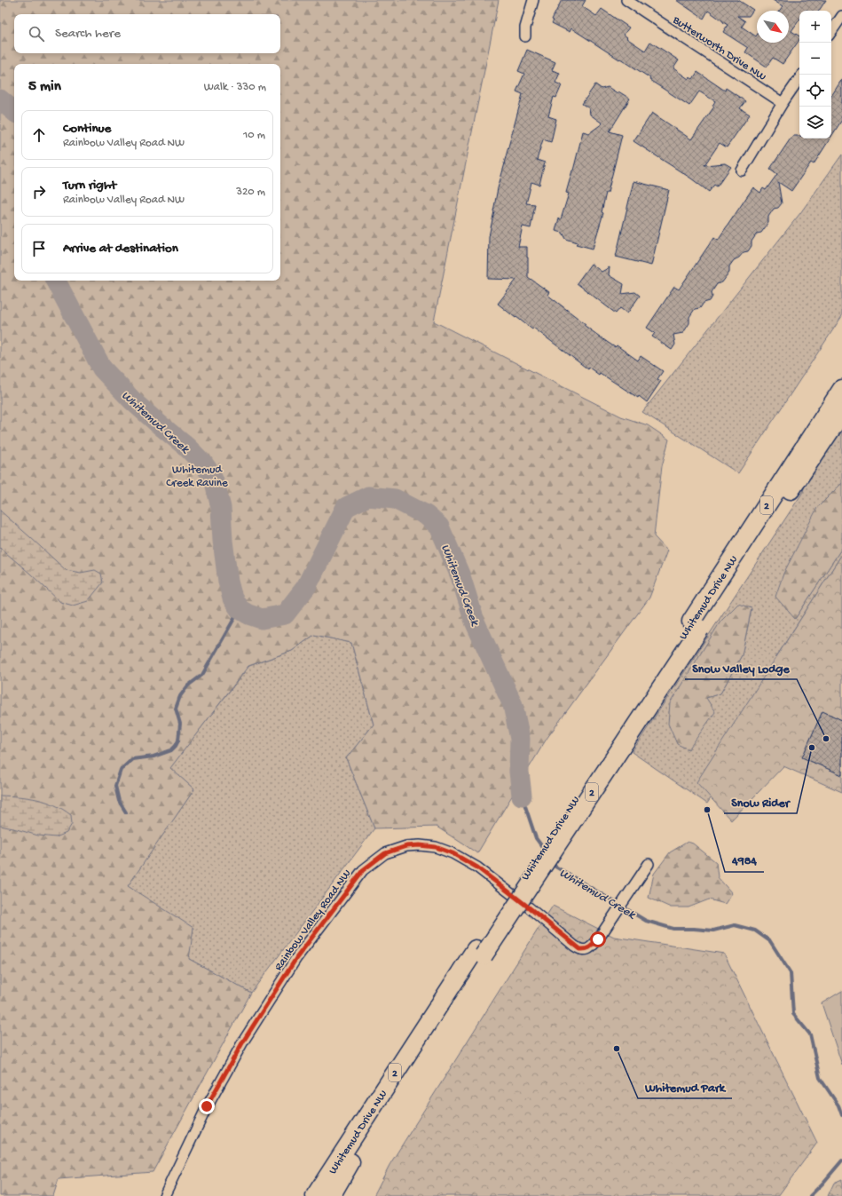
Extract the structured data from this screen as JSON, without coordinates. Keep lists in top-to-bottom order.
{
  "streets": {
    "highway": ["2", "Whitemud Drive NW"],
    "street": ["Butterworth Drive NW", "Rainbow Valley Road NW"]
  },
  "water": ["Whitemud Creek"],
  "parks": ["Whitemud Creek Ravine"],
  "places": [
    "Snow Valley Lodge",
    "Snow Rider",
    "4984",
    "Whitemud Park"
  ],
  "north": "bottom right",
  "page": {
    "map_buttons": ["+", "−"],
    "search": "Search here",
    "heading": ["5 min", "Walk · 330 m"],
    "list": [
      ["Continue", "Rainbow Valley Road NW", "10 m"],
      ["Turn right", "Rainbow Valley Road NW", "320 m"],
      "Arrive at destination"
    ]
  }
}
